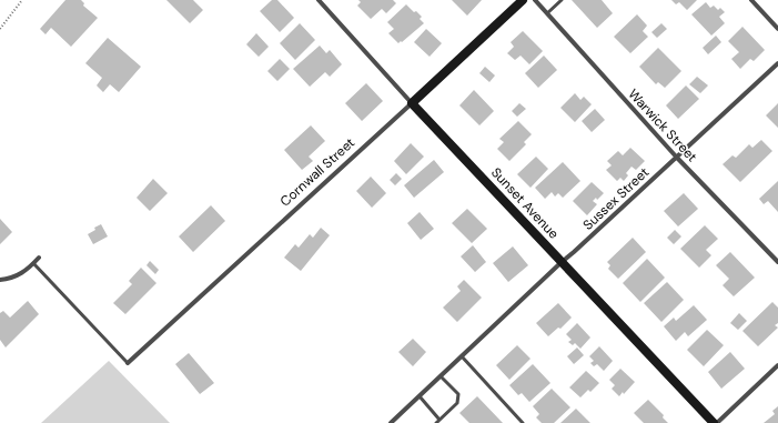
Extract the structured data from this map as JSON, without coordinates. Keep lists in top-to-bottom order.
{
  "streets": {
    "main road": ["Cornwall Street", "Sunset Avenue"],
    "street": ["Warwick Street", "Sussex Street"]
  },
  "crossings": [
    ["Warwick Street", "Sussex Street"],
    ["Cornwall Street", "Sunset Avenue"],
    ["Sussex Street", "Sunset Avenue"]
  ]
}
